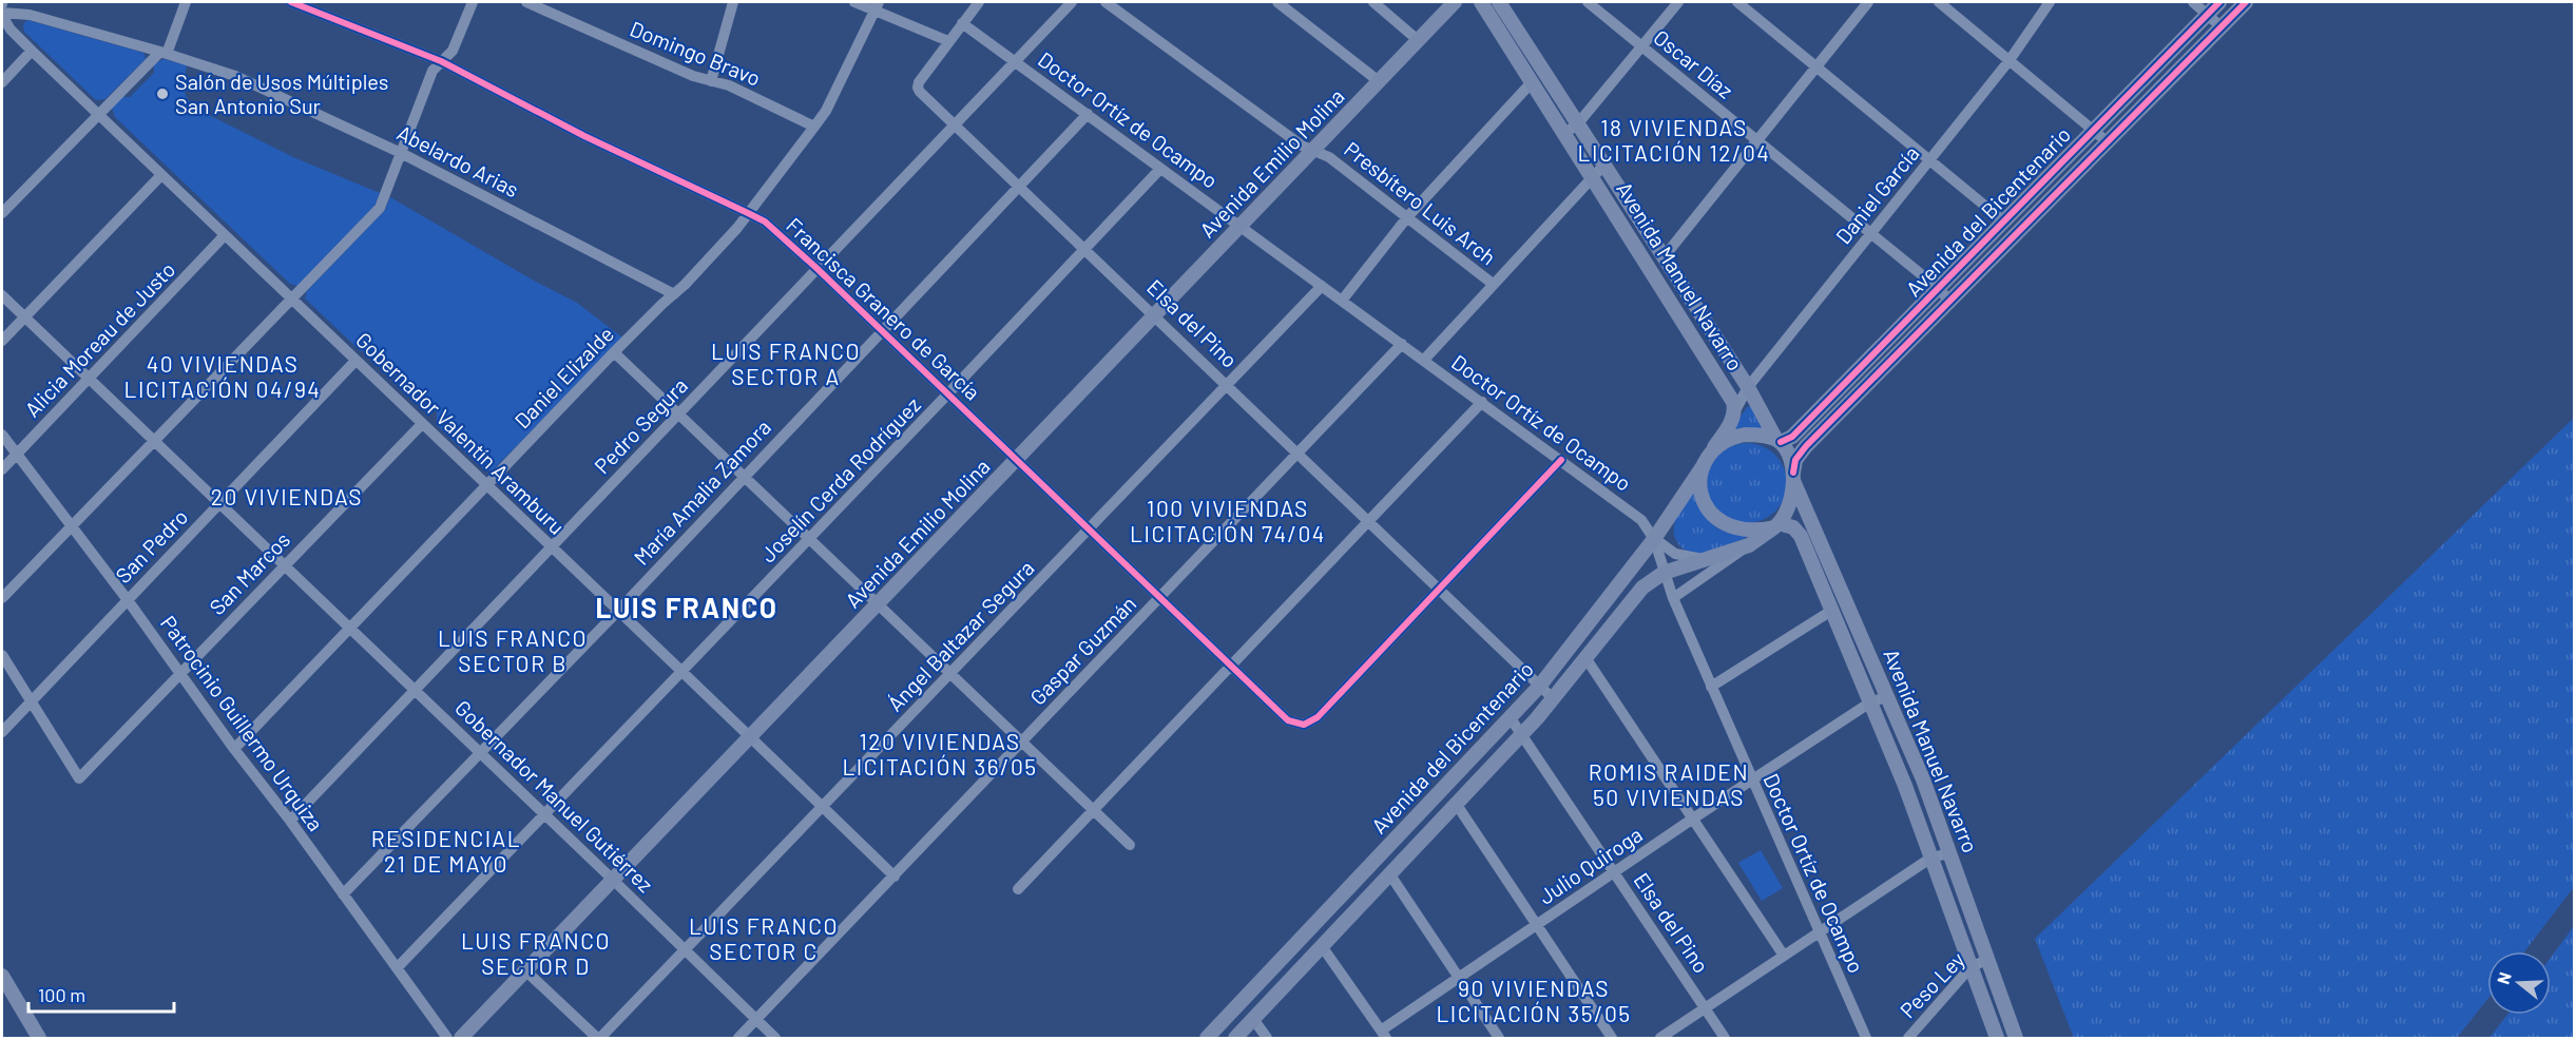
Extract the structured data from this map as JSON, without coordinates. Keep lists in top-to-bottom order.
{
  "streets": {
    "main road": ["Avenida Emilio Molina", "Avenida del Bicentenario", "Avenida Manuel Navarro"],
    "street": [
      "Domingo Bravo",
      "Oscar Díaz",
      "Doctor Ortíz de Ocampo",
      "Abelardo Arias",
      "Daniel García",
      "Presbítero Luis Arch",
      "Francisca Granero de García",
      "Elsa del Pino",
      "Alicia Moreau de Justo",
      "Daniel Elizalde",
      "Pedro Segura",
      "Gobernador Valentín Aramburu",
      "Joselín Cerda Rodríguez",
      "María Amalia Zamora",
      "San Pedro",
      "San Marcos",
      "Ángel Baltazar Segura",
      "Gaspar Guzmán",
      "Patrocinio Guillermo Urquiza",
      "Gobernador Manuel Gutiérrez",
      "Julio Quiroga",
      "Peso Ley"
    ]
  },
  "crossings": [
    ["Domingo Bravo", "Daniel Elizalde"],
    ["Oscar Díaz", "Daniel García"],
    ["Oscar Díaz", "Avenida del Bicentenario"],
    ["Doctor Ortíz de Ocampo", "Avenida Emilio Molina"],
    ["Doctor Ortíz de Ocampo", "Avenida del Bicentenario"],
    ["Doctor Ortíz de Ocampo", "Pedro Segura"],
    ["Doctor Ortíz de Ocampo", "Joselín Cerda Rodríguez"],
    ["Doctor Ortíz de Ocampo", "María Amalia Zamora"],
    ["Doctor Ortíz de Ocampo", "Ángel Baltazar Segura"],
    ["Doctor Ortíz de Ocampo", "Gaspar Guzmán"],
    ["Doctor Ortíz de Ocampo", "Julio Quiroga"],
    ["Abelardo Arias", "Daniel Elizalde"],
    ["Abelardo Arias", "Gobernador Valentín Aramburu"],
    ["Avenida Emilio Molina", "Presbítero Luis Arch"],
    ["Avenida Emilio Molina", "Francisca Granero de García"],
    ["Avenida Emilio Molina", "Elsa del Pino"],
    ["Avenida Emilio Molina", "Gobernador Valentín Aramburu"],
    ["Avenida Emilio Molina", "Gobernador Manuel Gutiérrez"],
    ["Daniel García", "Avenida Manuel Navarro"],
    ["Avenida del Bicentenario", "Avenida Manuel Navarro"],
    ["Avenida del Bicentenario", "Elsa del Pino"],
    ["Avenida Manuel Navarro", "Julio Quiroga"],
    ["Avenida Manuel Navarro", "Peso Ley"],
    ["Francisca Granero de García", "Elsa del Pino"],
    ["Francisca Granero de García", "Daniel Elizalde"],
    ["Francisca Granero de García", "Pedro Segura"],
    ["Francisca Granero de García", "Joselín Cerda Rodríguez"],
    ["Francisca Granero de García", "María Amalia Zamora"],
    ["Francisca Granero de García", "Ángel Baltazar Segura"],
    ["Francisca Granero de García", "Gaspar Guzmán"],
    ["Elsa del Pino", "Pedro Segura"],
    ["Elsa del Pino", "Joselín Cerda Rodríguez"],
    ["Elsa del Pino", "María Amalia Zamora"],
    ["Elsa del Pino", "Ángel Baltazar Segura"],
    ["Elsa del Pino", "Gaspar Guzmán"],
    ["Elsa del Pino", "Julio Quiroga"],
    ["Alicia Moreau de Justo", "Gobernador Valentín Aramburu"],
    ["Alicia Moreau de Justo", "Patrocinio Guillermo Urquiza"],
    ["Alicia Moreau de Justo", "Gobernador Manuel Gutiérrez"],
    ["Daniel Elizalde", "Gobernador Valentín Aramburu"],
    ["Daniel Elizalde", "Patrocinio Guillermo Urquiza"],
    ["Daniel Elizalde", "Gobernador Manuel Gutiérrez"],
    ["Pedro Segura", "Gobernador Valentín Aramburu"],
    ["Pedro Segura", "Patrocinio Guillermo Urquiza"],
    ["Pedro Segura", "Gobernador Manuel Gutiérrez"],
    ["Gobernador Valentín Aramburu", "Joselín Cerda Rodríguez"],
    ["Gobernador Valentín Aramburu", "María Amalia Zamora"],
    ["Gobernador Valentín Aramburu", "San Pedro"],
    ["Gobernador Valentín Aramburu", "San Marcos"],
    ["Gobernador Valentín Aramburu", "Ángel Baltazar Segura"],
    ["Gobernador Valentín Aramburu", "Gaspar Guzmán"],
    ["Joselín Cerda Rodríguez", "Patrocinio Guillermo Urquiza"],
    ["Joselín Cerda Rodríguez", "Gobernador Manuel Gutiérrez"],
    ["María Amalia Zamora", "Patrocinio Guillermo Urquiza"],
    ["María Amalia Zamora", "Gobernador Manuel Gutiérrez"],
    ["San Pedro", "San Marcos"],
    ["San Pedro", "Patrocinio Guillermo Urquiza"],
    ["San Pedro", "Gobernador Manuel Gutiérrez"],
    ["San Marcos", "Patrocinio Guillermo Urquiza"],
    ["San Marcos", "Gobernador Manuel Gutiérrez"],
    ["Ángel Baltazar Segura", "Gobernador Manuel Gutiérrez"],
    ["Gaspar Guzmán", "Gobernador Manuel Gutiérrez"]
  ],
  "districts": [
    "18 VIVIENDAS LICITACIÓN 12/04",
    "LUIS FRANCO SECTOR A",
    "40 VIVIENDAS LICITACIÓN 04/94",
    "20 VIVIENDAS",
    "100 VIVIENDAS LICITACIÓN 74/04",
    "LUIS FRANCO",
    "LUIS FRANCO SECTOR B",
    "120 VIVIENDAS LICITACIÓN 36/05",
    "ROMIS RAIDEN 50 VIVIENDAS",
    "RESIDENCIAL 21 DE MAYO",
    "LUIS FRANCO SECTOR C",
    "LUIS FRANCO SECTOR D",
    "90 VIVIENDAS LICITACIÓN 35/05"
  ],
  "places": ["Salón de Usos Múltiples San Antonio Sur"],
  "scale_bar": "100 m",
  "north": "left"
}
